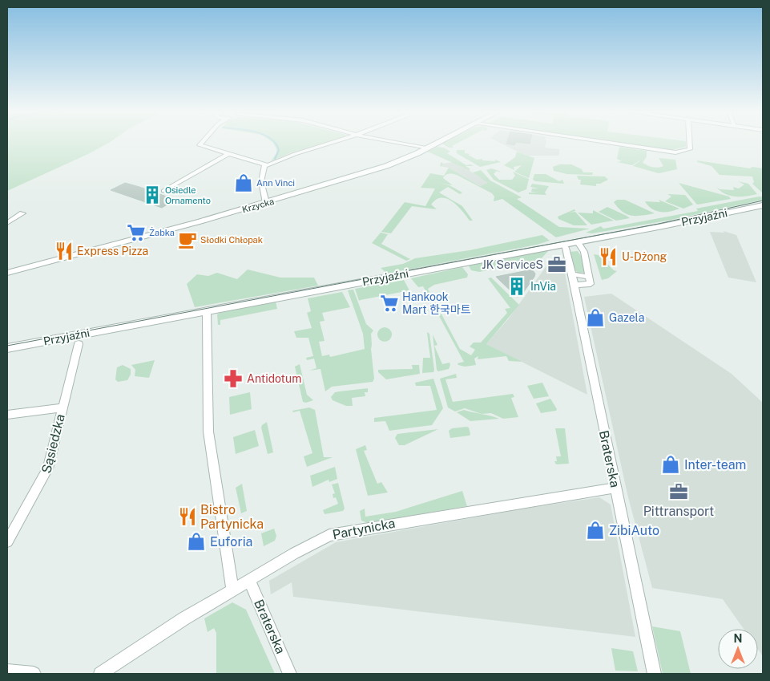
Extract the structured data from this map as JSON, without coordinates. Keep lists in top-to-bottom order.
{
  "streets": {
    "street": [
      "Krzycka",
      "Przyjaźni",
      "Sąsiedzka",
      "Braterska",
      "Partynicka"
    ]
  },
  "crossings": [
    ["Przyjaźni", "Braterska"],
    ["Braterska", "Partynicka"]
  ],
  "places": {
    "shop": [
      "Ann Vinci",
      "Gazela",
      "Inter-team",
      "ZibiAuto",
      "Euforia"
    ],
    "building": ["Osiedle Ornamento", "InVia"],
    "supermarket": ["Żabka", "Hankook Mart 한국마트"],
    "cafe": ["Słodki Chłopak"],
    "restaurant": ["Express Pizza", "U-Dżong", "Bistro Partynicka"],
    "office": ["JK ServiceS", "Pittransport"],
    "pharmacy": ["Antidotum"]
  },
  "north": "top"
}
